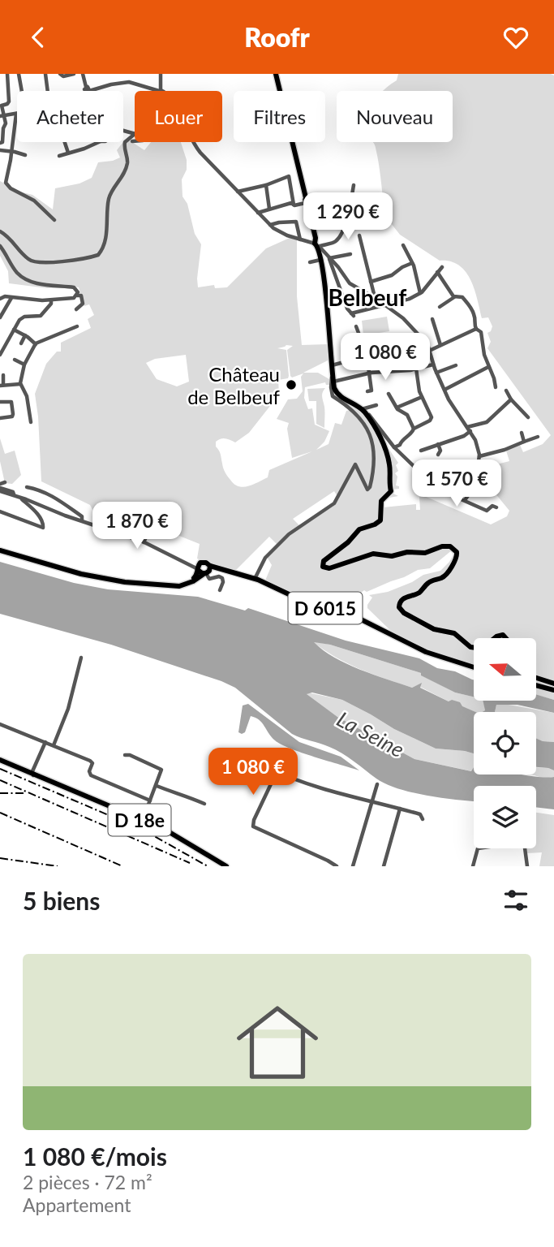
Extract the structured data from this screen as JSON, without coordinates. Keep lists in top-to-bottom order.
{
  "streets": {
    "main road": ["D 6015", "D 18e"]
  },
  "districts": ["Belbeuf"],
  "water": ["La Seine"],
  "places": ["Château de Belbeuf"],
  "north": "left",
  "page": {
    "header": "Roofr",
    "chip": [
      "Acheter",
      "Louer",
      "Filtres",
      "Nouveau"
    ],
    "price": [
      "1 290 €",
      "1 080 €",
      "1 570 €",
      "1 870 €",
      "1 080 €"
    ],
    "heading": "5 biens",
    "list": [
      {
        "name": "1 080 €/mois",
        "note": "2 pièces · 72 m² · Appartement"
      }
    ]
  }
}
